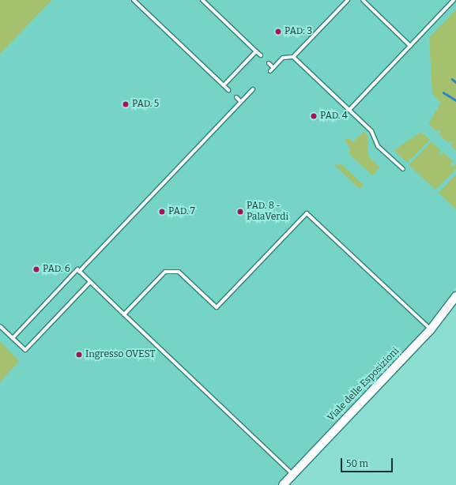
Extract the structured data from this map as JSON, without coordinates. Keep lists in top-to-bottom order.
{
  "streets": {
    "street": ["Viale delle Esposizioni"]
  },
  "places": [
    "PAD: 3",
    "PAD. 5",
    "PAD. 4",
    "PAD. 7",
    "PAD. 8 - PalaVerdi",
    "PAD. 6",
    "Ingresso OVEST"
  ],
  "scale_bar": "50 m"
}
